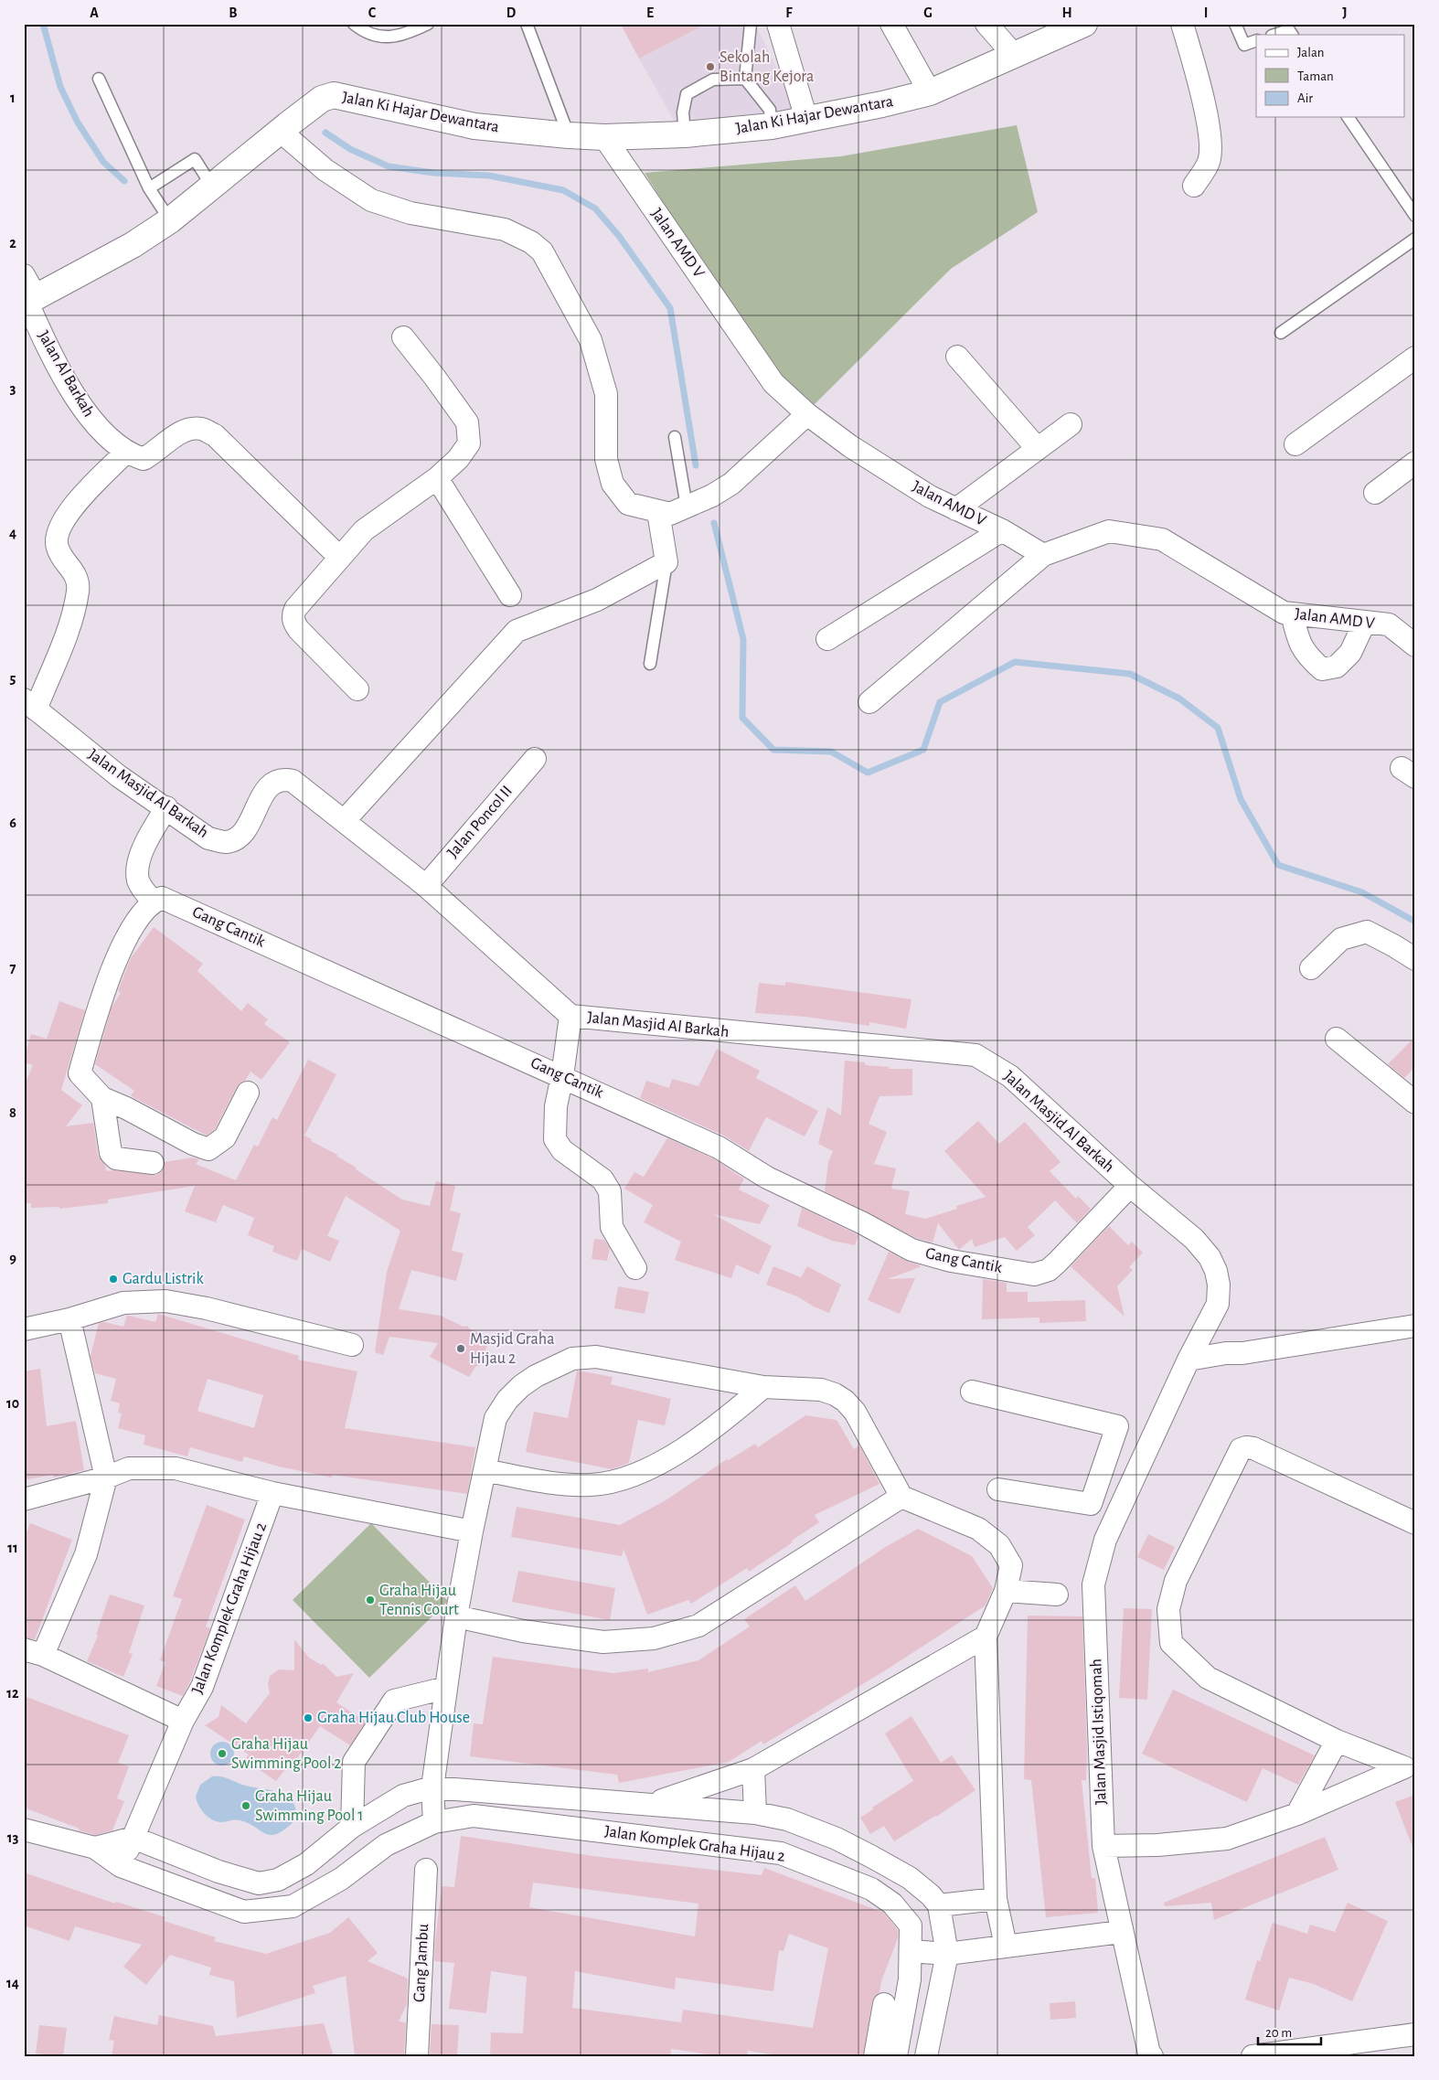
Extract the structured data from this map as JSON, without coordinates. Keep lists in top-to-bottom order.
{
  "streets": {
    "main road": ["Jalan Ki Hajar Dewantara"],
    "street": [
      "Jalan AMD V",
      "Jalan Al Barkah",
      "Jalan Masjid Al Barkah",
      "Jalan Poncol II",
      "Gang Cantik",
      "Jalan Komplek Graha Hijau 2",
      "Jalan Masjid Istiqomah",
      "Gang Jambu"
    ]
  },
  "crossings": [
    ["Jalan Ki Hajar Dewantara", "Jalan AMD V"],
    ["Jalan Ki Hajar Dewantara", "Jalan Al Barkah"],
    ["Jalan Masjid Al Barkah", "Jalan Poncol II"],
    ["Jalan Masjid Al Barkah", "Gang Cantik"],
    ["Jalan Masjid Al Barkah", "Jalan Masjid Istiqomah"]
  ],
  "places": [
    "Sekolah Bintang Kejora",
    "Gardu Listrik",
    "Masjid Graha Hijau 2",
    "Graha Hijau Tennis Court",
    "Graha Hijau Club House",
    "Graha Hijau Swimming Pool 2",
    "Graha Hijau Swimming Pool 1"
  ],
  "legend": ["Jalan", "Taman", "Air"],
  "scale_bar": "20 m",
  "grid": {
    "columns": [
      "A",
      "B",
      "C",
      "D",
      "E",
      "F",
      "G",
      "H",
      "I",
      "J"
    ],
    "rows": [
      "1",
      "2",
      "3",
      "4",
      "5",
      "6",
      "7",
      "8",
      "9",
      "10",
      "11",
      "12",
      "13",
      "14"
    ]
  }
}
